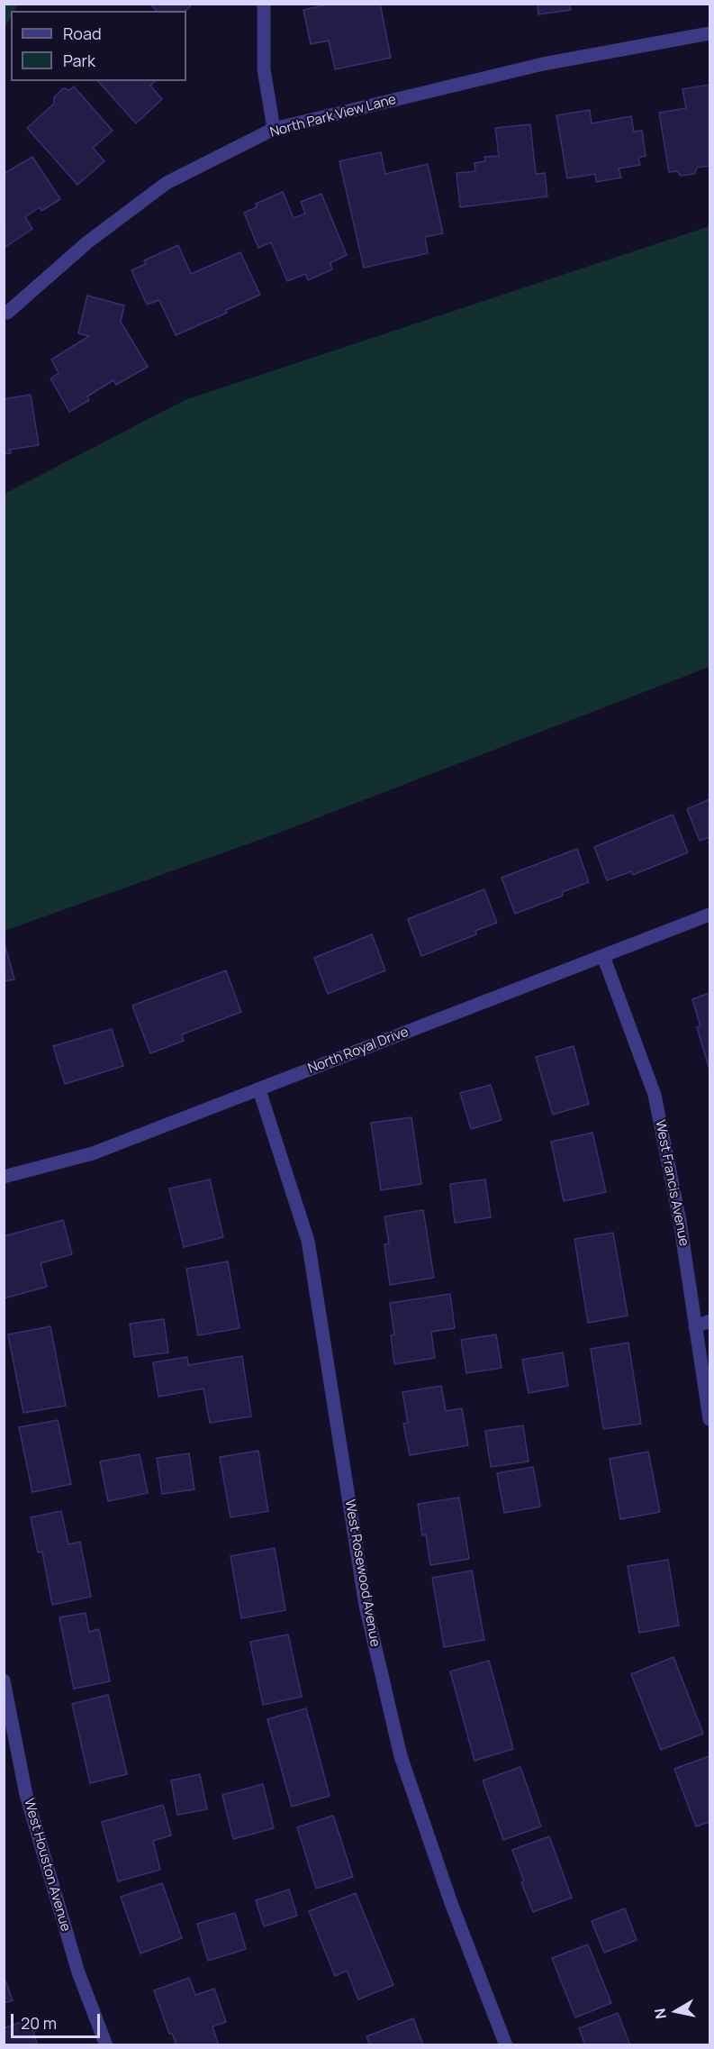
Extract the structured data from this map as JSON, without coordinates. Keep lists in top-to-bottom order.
{
  "streets": {
    "street": [
      "North Park View Lane",
      "North Royal Drive",
      "West Francis Avenue",
      "West Rosewood Avenue",
      "West Houston Avenue"
    ]
  },
  "crossings": [
    ["North Royal Drive", "West Francis Avenue"],
    ["North Royal Drive", "West Rosewood Avenue"]
  ],
  "legend": ["Road", "Park"],
  "scale_bar": "20 m",
  "north": "left"
}
